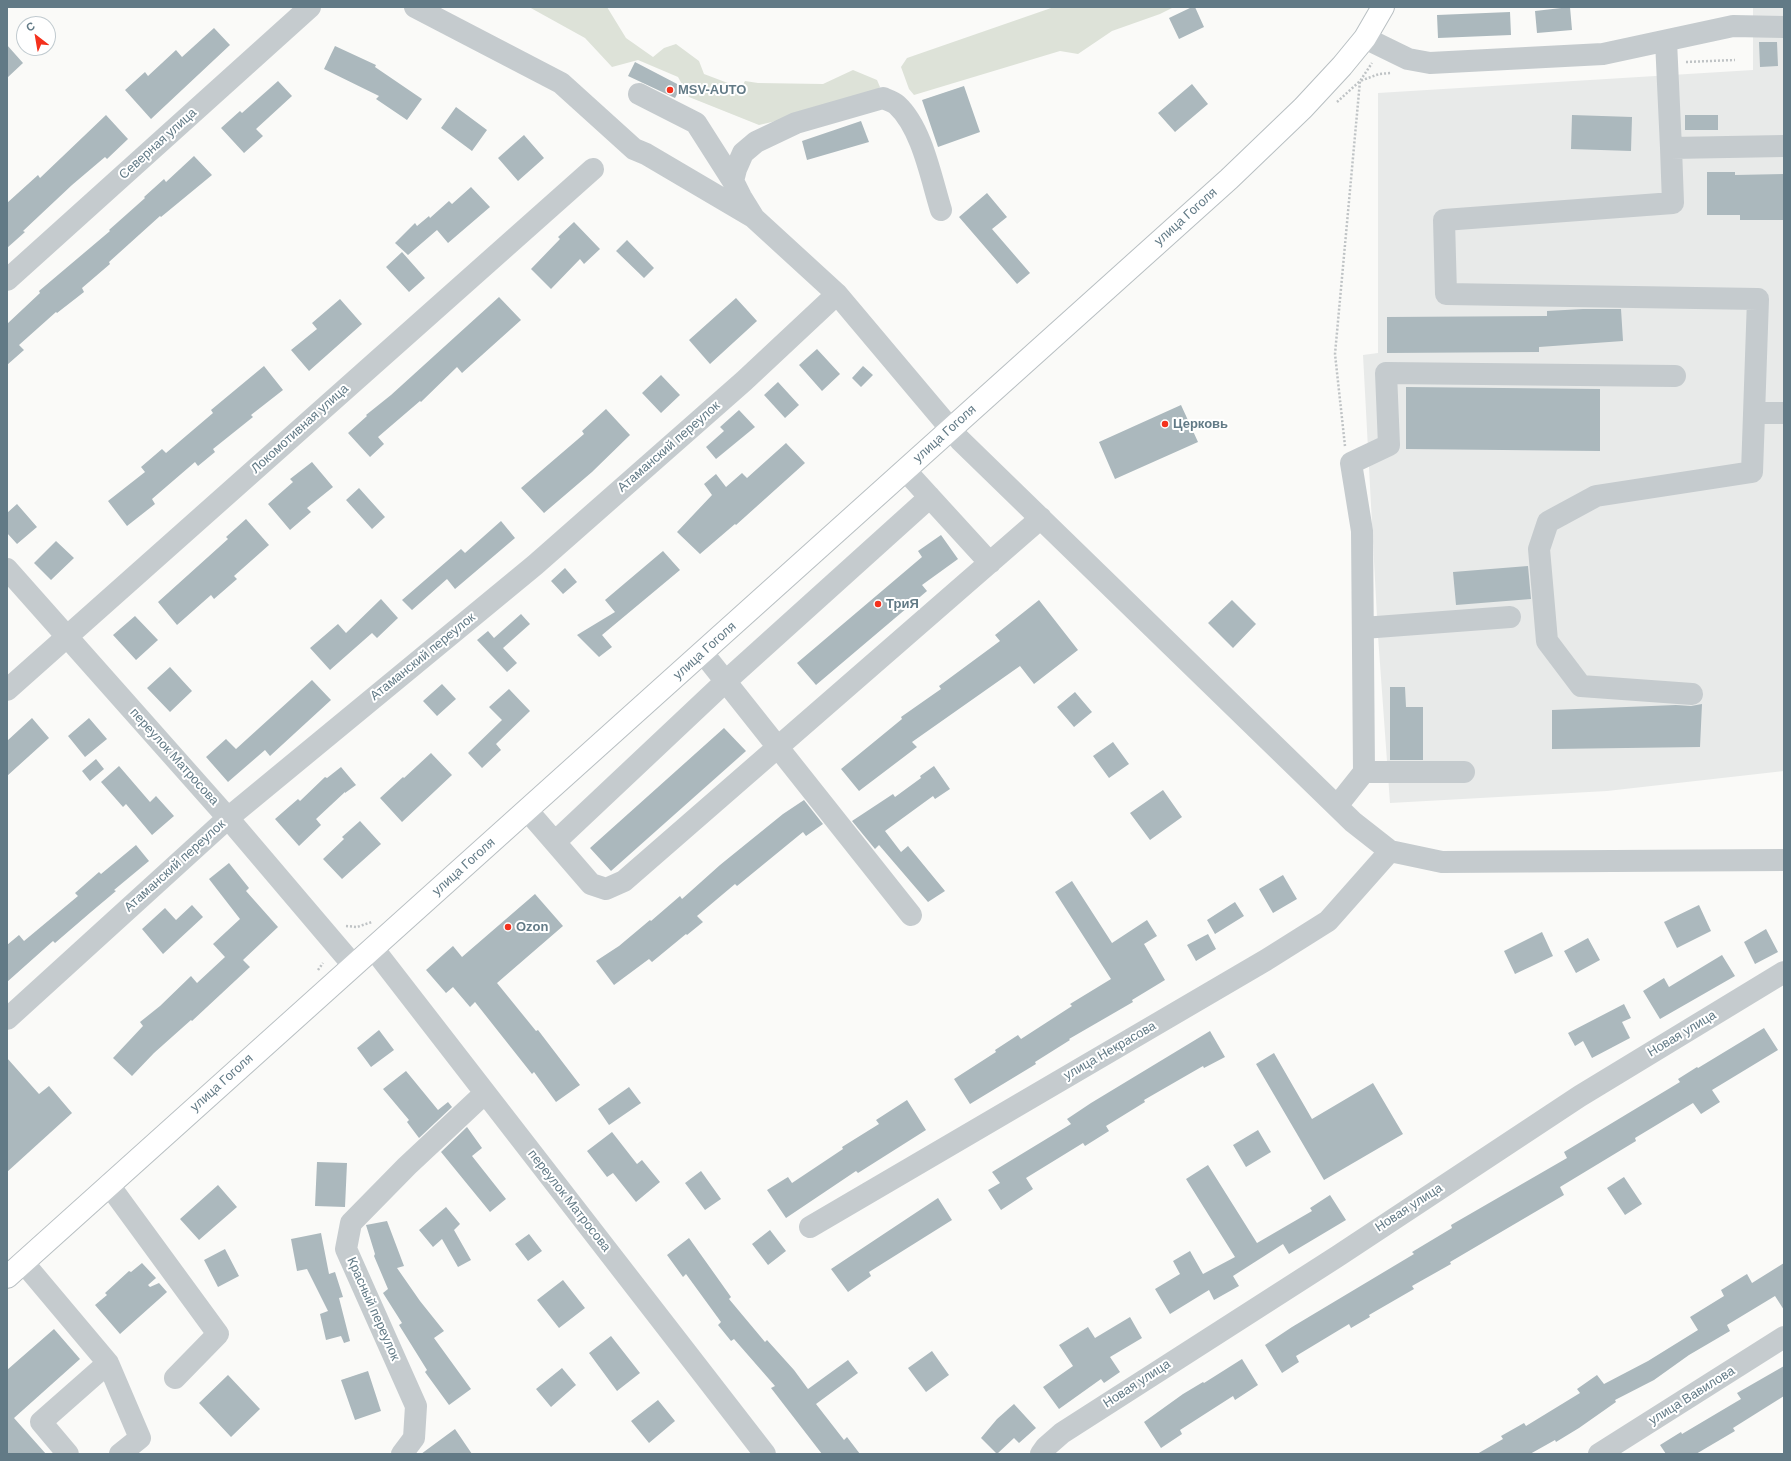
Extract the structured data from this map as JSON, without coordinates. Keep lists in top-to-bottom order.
{
  "streets": {
    "main road": ["улица Гоголя"],
    "street": [
      "Северная улица",
      "Локомотивная улица",
      "Атаманский переулок",
      "переулок Матросова",
      "Новая улица",
      "улица Некрасова",
      "Красный переулок",
      "улица Вавилова"
    ]
  },
  "crossings": [
    ["улица Гоголя", "переулок Матросова"],
    ["Локомотивная улица", "переулок Матросова"],
    ["Атаманский переулок", "переулок Матросова"],
    ["переулок Матросова", "Красный переулок"]
  ],
  "places": [
    "MSV-AUTO",
    "Церковь",
    "ТриЯ",
    "Ozon"
  ],
  "north": "top left"
}
